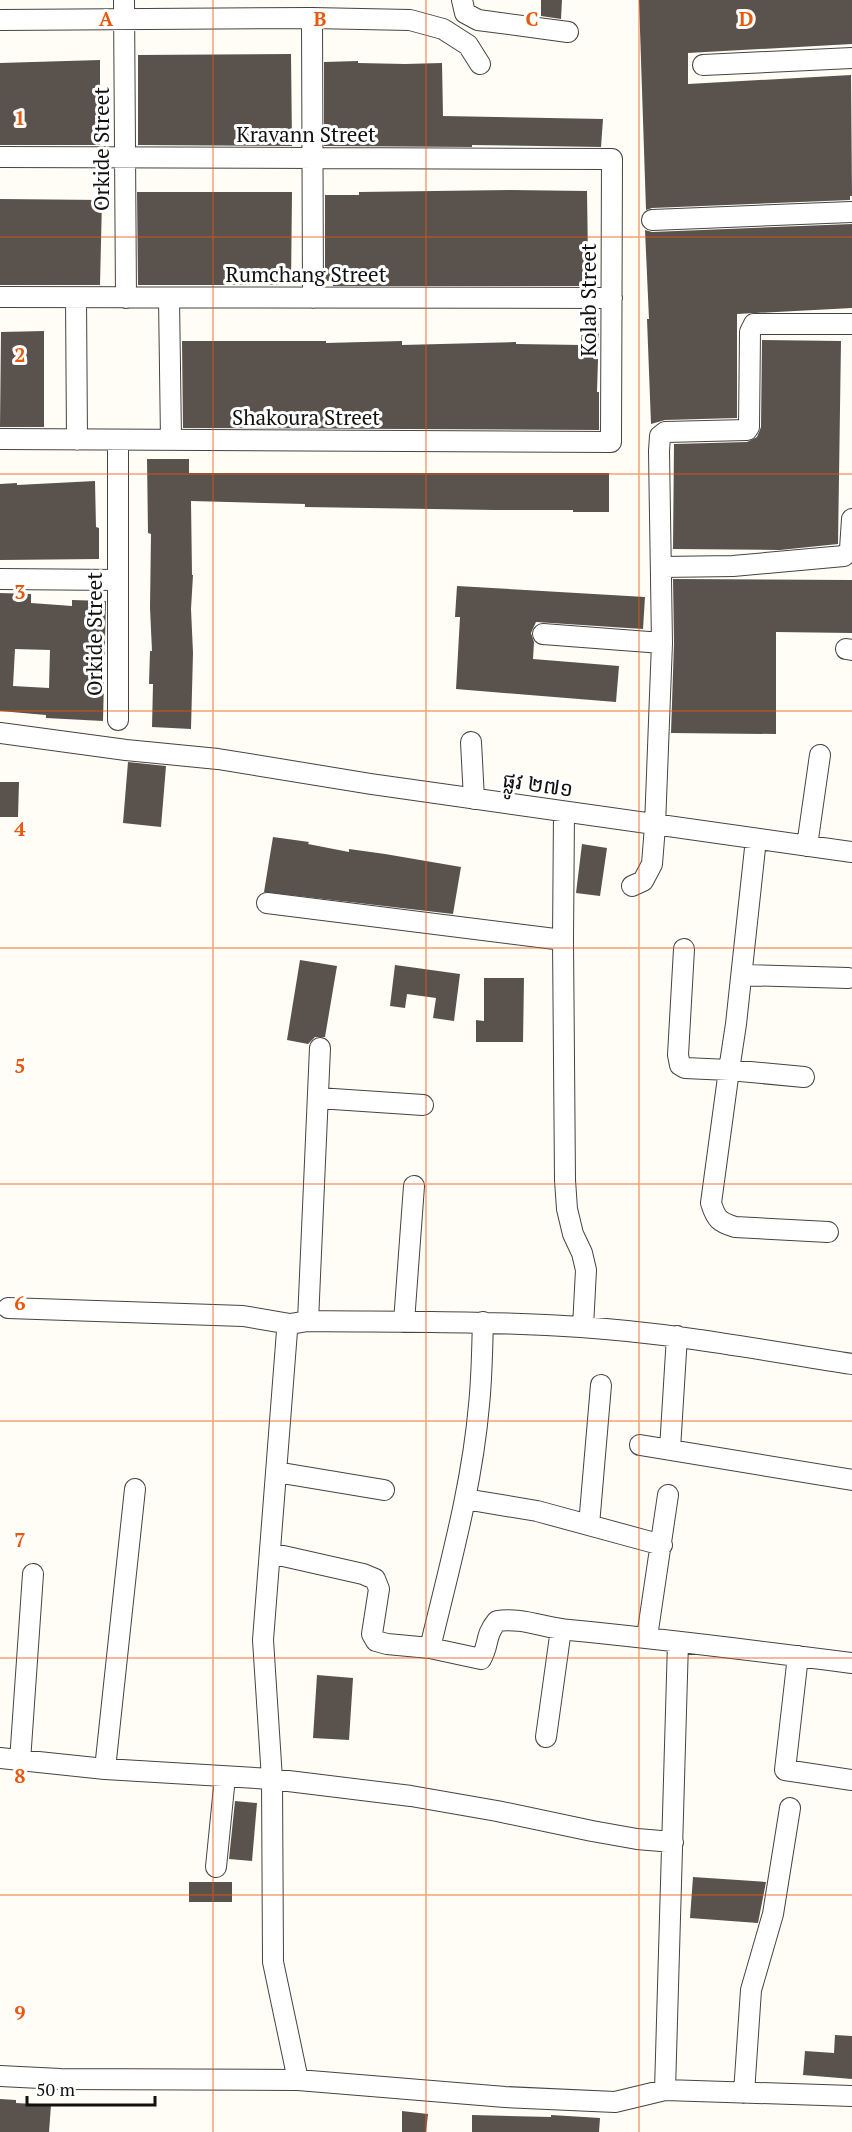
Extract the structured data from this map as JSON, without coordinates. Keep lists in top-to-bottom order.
{
  "streets": {
    "street": [
      "Kravann Street",
      "Orkide Street",
      "Rumchang Street",
      "Kolab Street",
      "Shakoura Street",
      "ផ្លូវ ២៧១"
    ]
  },
  "crossings": [
    ["Kravann Street", "Orkide Street"],
    ["Kravann Street", "Kolab Street"],
    ["Orkide Street", "Rumchang Street"],
    ["Orkide Street", "Shakoura Street"],
    ["Rumchang Street", "Kolab Street"],
    ["Kolab Street", "Shakoura Street"]
  ],
  "scale_bar": "50 m",
  "grid": {
    "columns": [
      "A",
      "B",
      "C",
      "D"
    ],
    "rows": [
      "1",
      "2",
      "3",
      "4",
      "5",
      "6",
      "7",
      "8",
      "9"
    ]
  }
}
